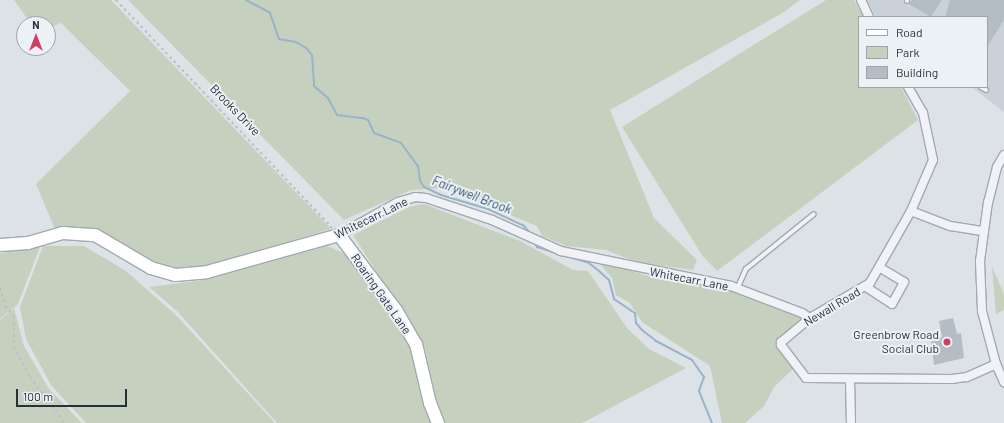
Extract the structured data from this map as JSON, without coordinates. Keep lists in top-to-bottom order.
{
  "streets": {
    "street": ["Whitecarr Lane", "Roaring Gate Lane", "Newall Road"],
    "path": ["Brooks Drive"]
  },
  "crossings": [
    ["Brooks Drive", "Whitecarr Lane"],
    ["Brooks Drive", "Roaring Gate Lane"],
    ["Whitecarr Lane", "Roaring Gate Lane"],
    ["Whitecarr Lane", "Newall Road"]
  ],
  "water": ["Fairywell Brook"],
  "places": ["Greenbrow Road Social Club"],
  "legend": ["Road", "Park", "Building"],
  "scale_bar": "100 m",
  "north": "top"
}
